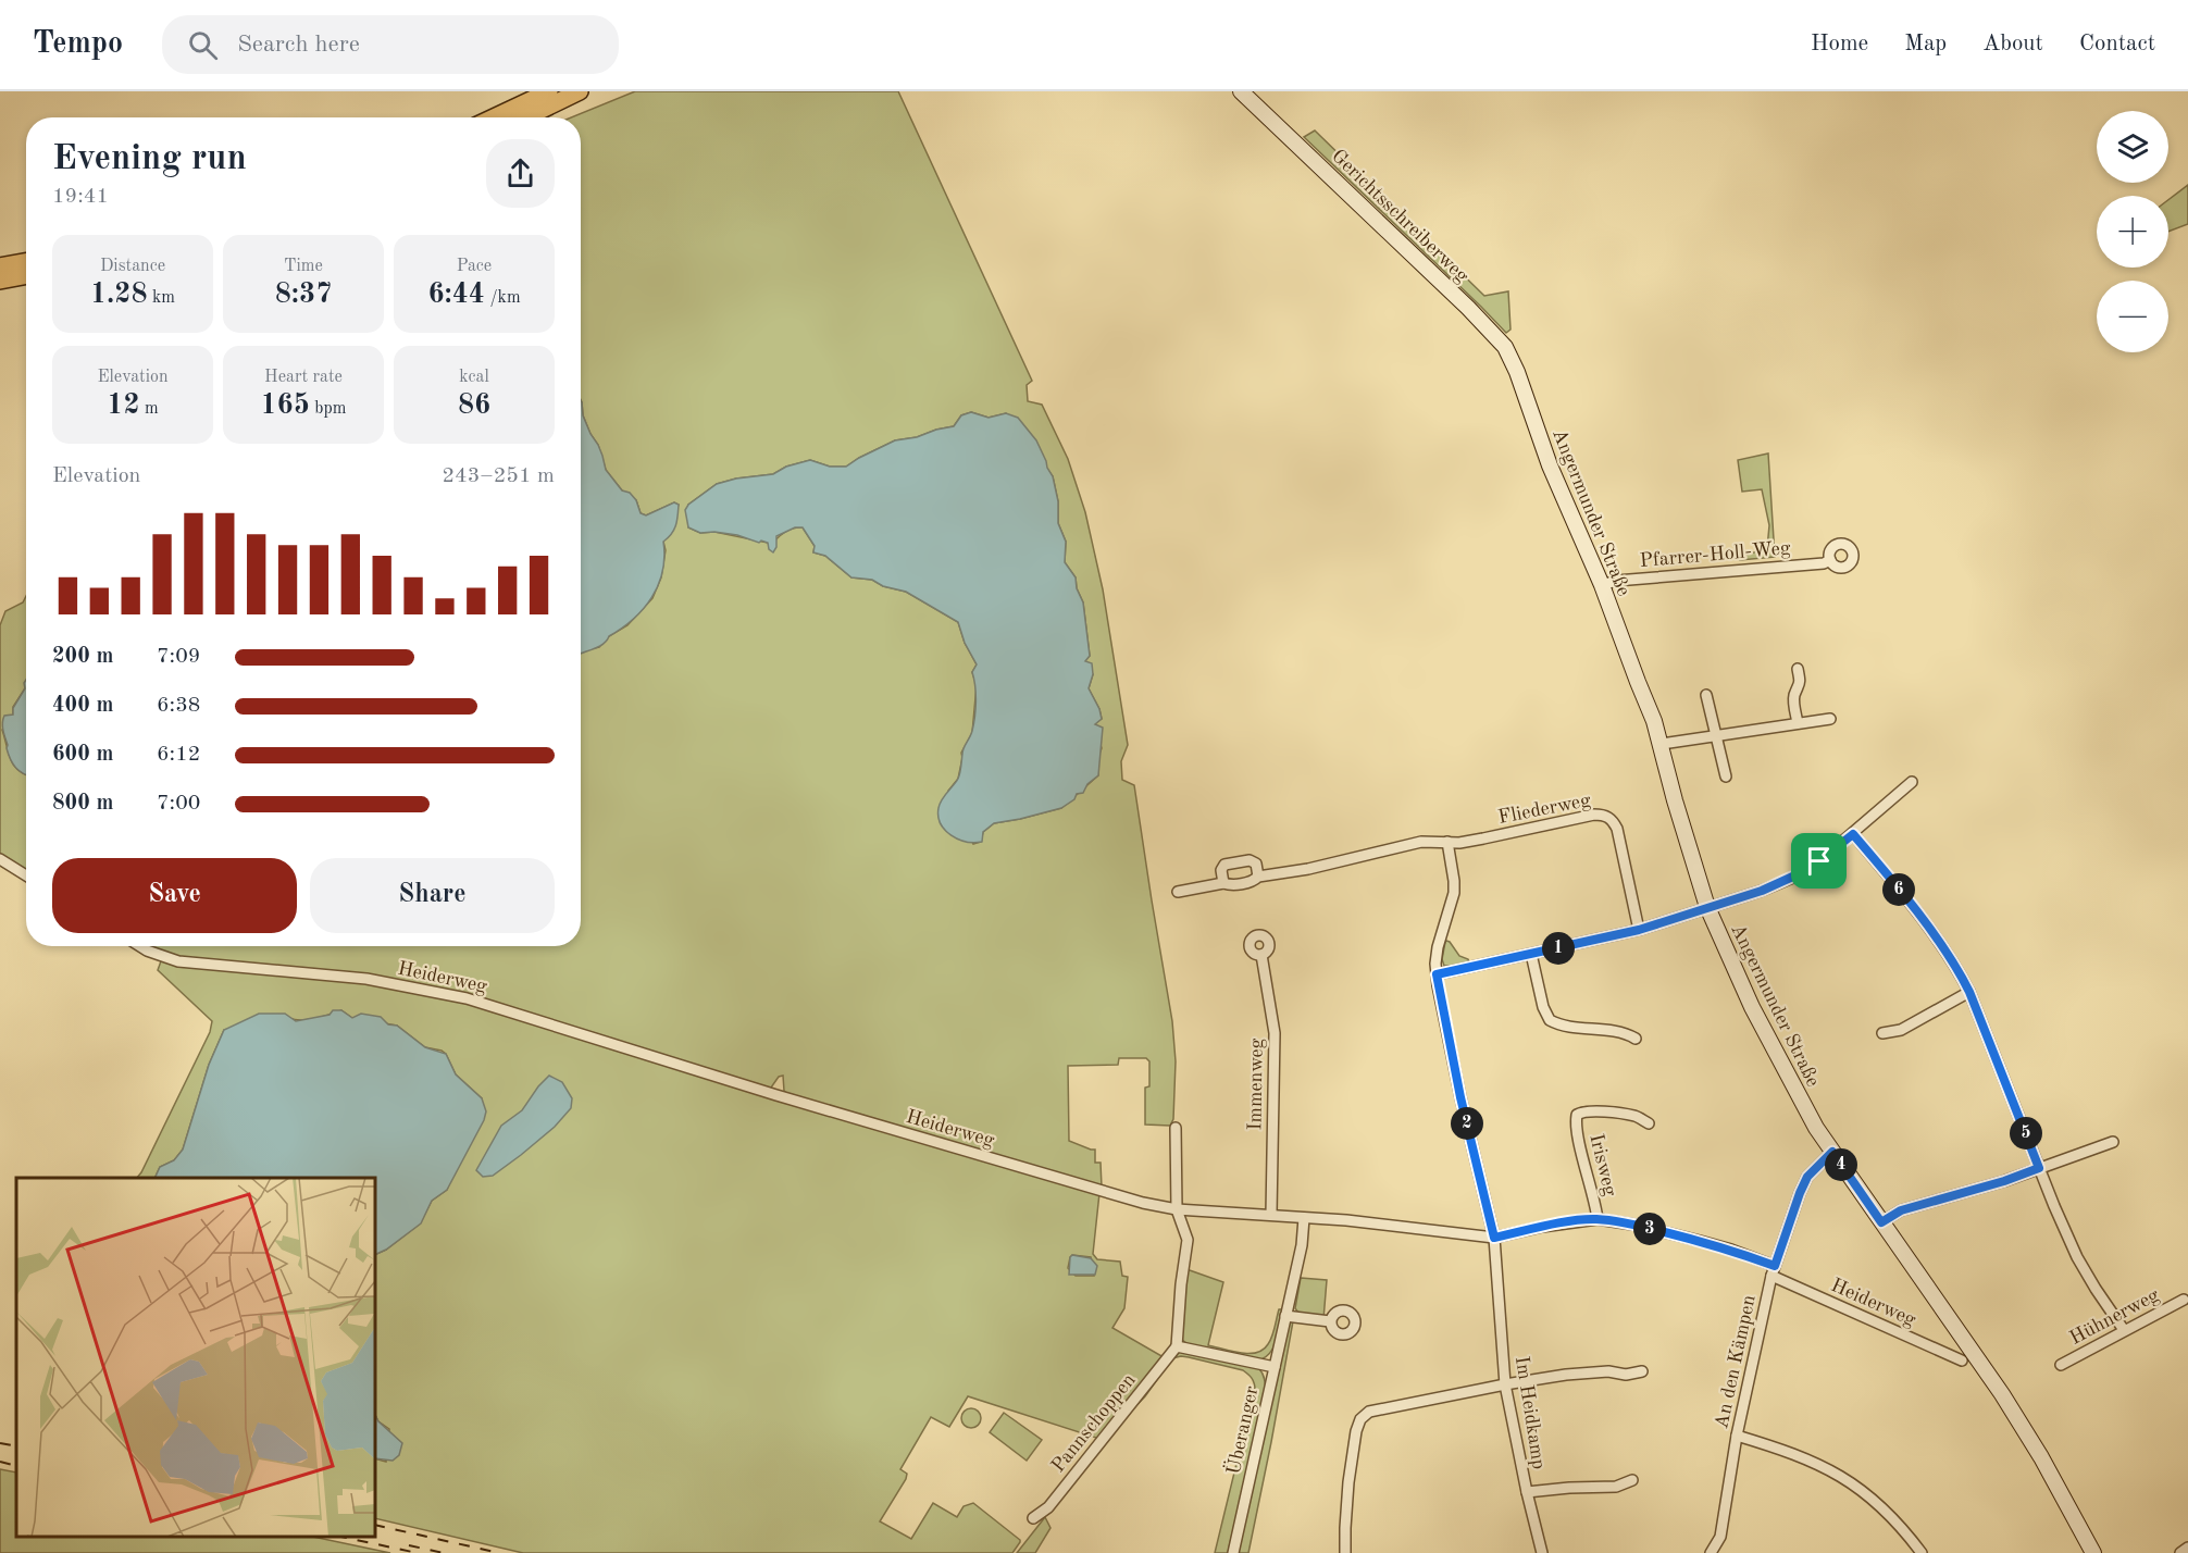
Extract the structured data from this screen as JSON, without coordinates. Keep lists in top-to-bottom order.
{
  "streets": {
    "main road": ["Gerichtsschreiberweg", "Angermunder Straße"],
    "street": [
      "Pfarrer-Holl-Weg",
      "Fliederweg",
      "Heiderweg",
      "Immenweg",
      "Irisweg",
      "Hühnerweg",
      "An den Kämpen",
      "Im Heidkamp",
      "Pannschoppen",
      "Überanger"
    ]
  },
  "crossings": [
    ["Gerichtsschreiberweg", "Angermunder Straße"],
    ["Angermunder Straße", "Pfarrer-Holl-Weg"],
    ["Angermunder Straße", "An den Kämpen"],
    ["Heiderweg", "Immenweg"],
    ["Heiderweg", "Irisweg"],
    ["Heiderweg", "An den Kämpen"],
    ["Heiderweg", "Im Heidkamp"],
    ["Heiderweg", "Überanger"]
  ],
  "page": {
    "header": "Tempo",
    "search": "Search here",
    "nav": [
      "Home",
      "Map",
      "About",
      "Contact"
    ],
    "map_buttons": ["+", "−"],
    "heading": ["Evening run", "19:41"],
    "stats": [
      ["Distance", "1.28 km"],
      ["Time", "8:37"],
      ["Pace", "6:44 /km"],
      ["Elevation", "12 m"],
      ["Heart rate", "165 bpm"],
      ["kcal", "86"]
    ],
    "chart": ["Elevation", "243–251 m"],
    "list": [
      {
        "name": "200 m",
        "note": "7:09"
      },
      {
        "name": "400 m",
        "note": "6:38"
      },
      {
        "name": "600 m",
        "note": "6:12"
      },
      {
        "name": "800 m",
        "note": "7:00"
      }
    ],
    "buttons": ["Save", "Share"],
    "pins": [
      "6",
      "1",
      "2",
      "5",
      "4",
      "3"
    ]
  }
}
